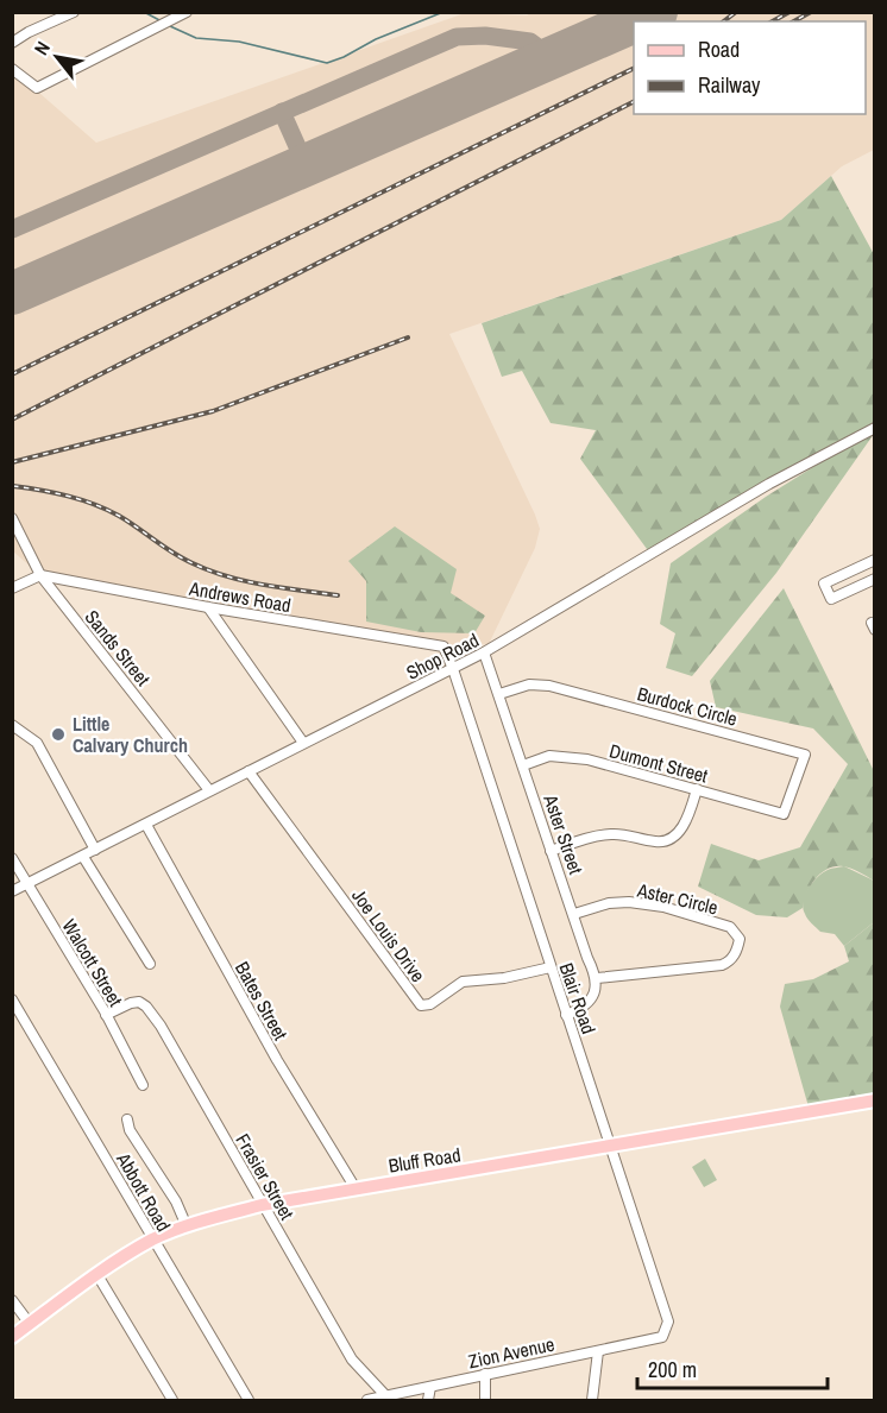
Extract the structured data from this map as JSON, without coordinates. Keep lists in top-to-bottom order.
{
  "streets": {
    "main road": ["Bluff Road"],
    "street": [
      "Andrews Road",
      "Sands Street",
      "Shop Road",
      "Burdock Circle",
      "Dumont Street",
      "Aster Street",
      "Aster Circle",
      "Joe Louis Drive",
      "Walcott Street",
      "Blair Road",
      "Bates Street",
      "Frasier Street",
      "Abbott Road",
      "Zion Avenue"
    ]
  },
  "crossings": [
    ["Andrews Road", "Sands Street"],
    ["Andrews Road", "Shop Road"],
    ["Andrews Road", "Blair Road"],
    ["Sands Street", "Shop Road"],
    ["Shop Road", "Aster Street"],
    ["Shop Road", "Joe Louis Drive"],
    ["Shop Road", "Walcott Street"],
    ["Shop Road", "Blair Road"],
    ["Shop Road", "Bates Street"],
    ["Burdock Circle", "Dumont Street"],
    ["Burdock Circle", "Aster Street"],
    ["Dumont Street", "Aster Street"],
    ["Aster Street", "Aster Circle"],
    ["Joe Louis Drive", "Blair Road"],
    ["Walcott Street", "Frasier Street"],
    ["Blair Road", "Bluff Road"],
    ["Blair Road", "Zion Avenue"],
    ["Bates Street", "Bluff Road"],
    ["Bluff Road", "Frasier Street"],
    ["Bluff Road", "Abbott Road"],
    ["Frasier Street", "Zion Avenue"]
  ],
  "places": ["Little Calvary Church"],
  "legend": ["Road", "Railway"],
  "scale_bar": "200 m",
  "north": "top left"
}
